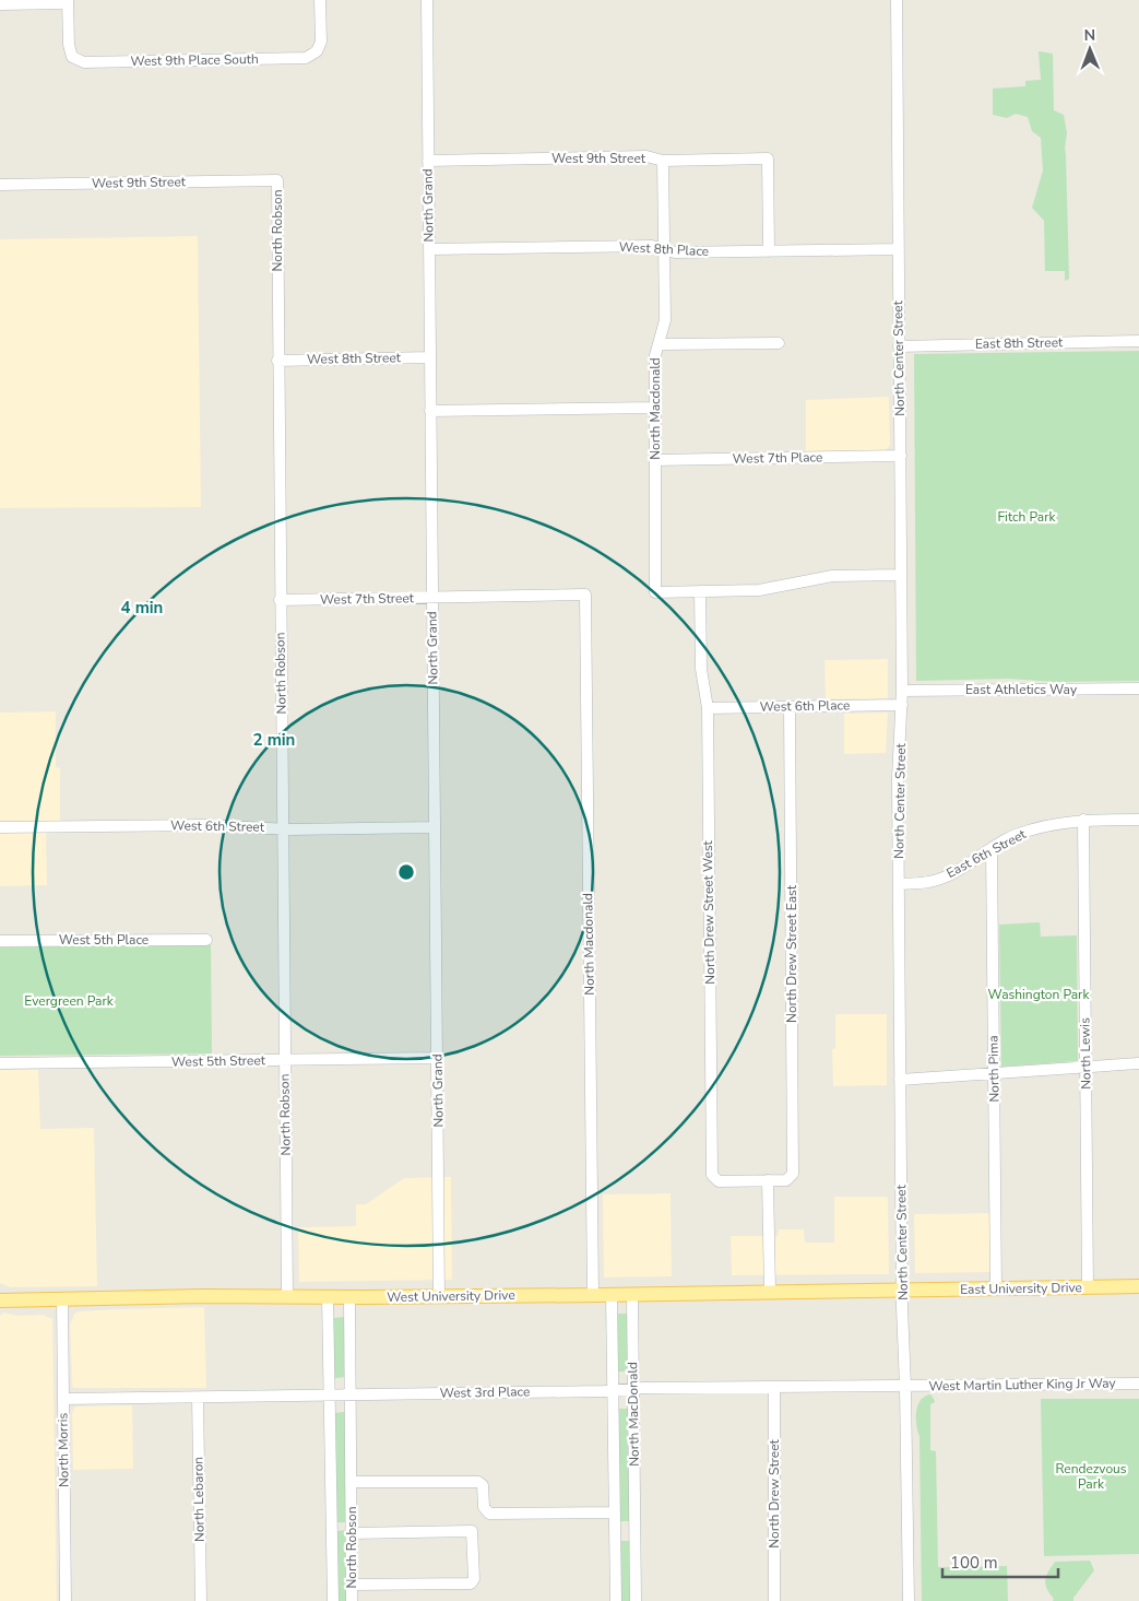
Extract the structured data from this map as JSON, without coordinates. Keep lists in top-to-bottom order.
{
  "streets": {
    "main road": ["East University Drive", "West University Drive"],
    "street": [
      "West 9th Place South",
      "West 9th Street",
      "North Grand",
      "North Robson",
      "West 8th Place",
      "East 8th Street",
      "West 8th Street",
      "North Center Street",
      "North Macdonald",
      "West 7th Place",
      "West 7th Street",
      "East Athletics Way",
      "West 6th Place",
      "West 6th Street",
      "East 6th Street",
      "North Drew Street West",
      "West 5th Place",
      "North Drew Street East",
      "North Lewis",
      "West 5th Street",
      "North Pima",
      "West Martin Luther King Jr Way",
      "West 3rd Place",
      "North MacDonald",
      "North Morris",
      "North Drew Street",
      "North Lebaron"
    ]
  },
  "crossings": [
    ["West 9th Street", "North Grand"],
    ["West 9th Street", "North Robson"],
    ["West 9th Street", "West 8th Place"],
    ["West 9th Street", "North Macdonald"],
    ["North Grand", "West 8th Place"],
    ["North Grand", "West 8th Street"],
    ["North Grand", "West 7th Street"],
    ["North Grand", "West 6th Street"],
    ["North Grand", "West 5th Street"],
    ["North Grand", "West University Drive"],
    ["North Robson", "West 8th Street"],
    ["North Robson", "West 7th Street"],
    ["North Robson", "West 6th Street"],
    ["North Robson", "West 5th Street"],
    ["North Robson", "West University Drive"],
    ["North Robson", "West 3rd Place"],
    ["West 8th Place", "North Center Street"],
    ["West 8th Place", "North Macdonald"],
    ["East 8th Street", "North Center Street"],
    ["North Center Street", "West 7th Place"],
    ["North Center Street", "East Athletics Way"],
    ["North Center Street", "West 6th Place"],
    ["North Center Street", "East 6th Street"],
    ["North Center Street", "East University Drive"],
    ["North Center Street", "West University Drive"],
    ["North Center Street", "West Martin Luther King Jr Way"],
    ["North Center Street", "West 3rd Place"],
    ["North Macdonald", "West 7th Place"],
    ["North Macdonald", "West 7th Street"],
    ["North Macdonald", "North Drew Street West"],
    ["North Macdonald", "West University Drive"],
    ["West 6th Place", "North Drew Street West"],
    ["West 6th Place", "North Drew Street East"],
    ["East 6th Street", "North Lewis"],
    ["East 6th Street", "North Pima"],
    ["North Drew Street West", "North Drew Street East"],
    ["North Lewis", "East University Drive"],
    ["North Pima", "East University Drive"],
    ["East University Drive", "West University Drive"],
    ["West University Drive", "North MacDonald"],
    ["West University Drive", "North Morris"],
    ["West Martin Luther King Jr Way", "West 3rd Place"],
    ["West 3rd Place", "North MacDonald"],
    ["West 3rd Place", "North Morris"],
    ["West 3rd Place", "North Drew Street"],
    ["West 3rd Place", "North Lebaron"]
  ],
  "parks": [
    "Fitch Park",
    "Washington Park",
    "Evergreen Park",
    "Rendezvous Park"
  ],
  "scale_bar": "100 m",
  "north": "top",
  "rings": ["4 min", "2 min"]
}
